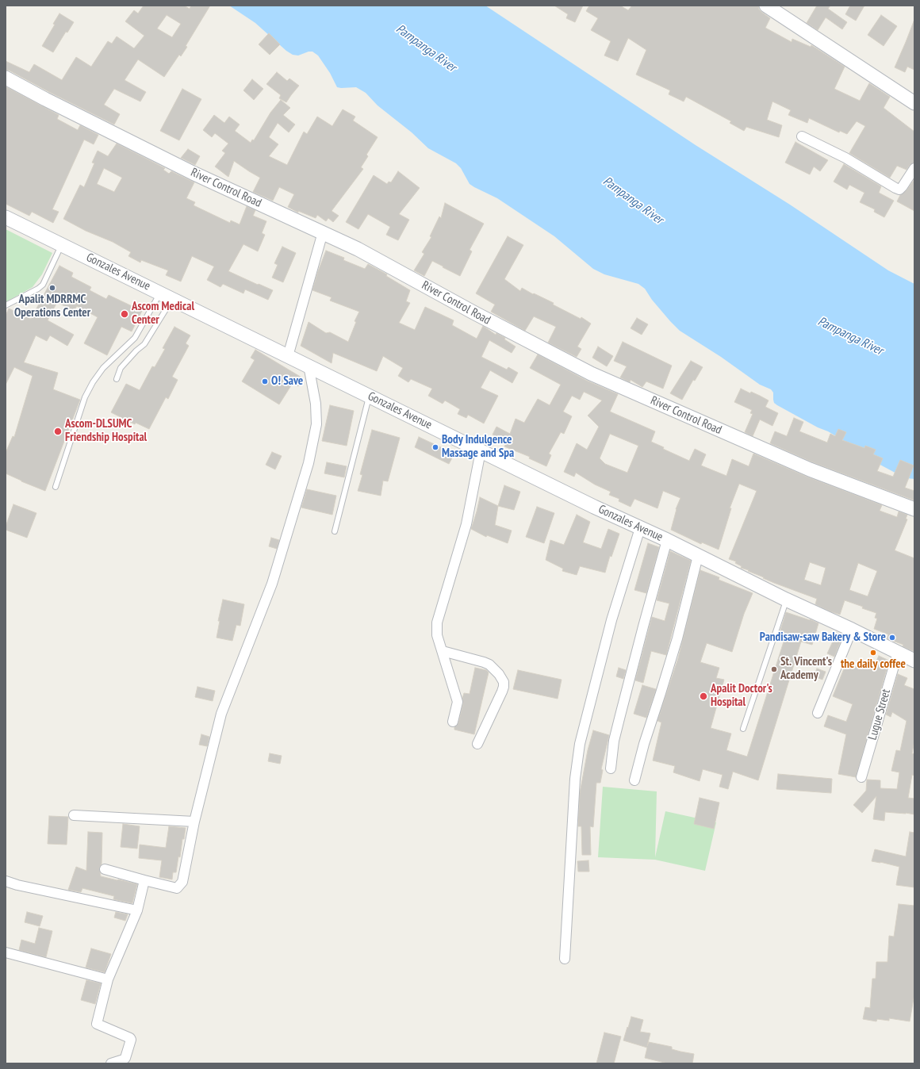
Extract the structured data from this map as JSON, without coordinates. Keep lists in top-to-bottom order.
{
  "streets": {
    "street": ["River Control Road", "Gonzales Avenue", "Lugue Street"]
  },
  "crossings": [
    ["Gonzales Avenue", "Lugue Street"]
  ],
  "water": ["Pampanga River"],
  "places": [
    "Apalit MDRRMC Operations Center",
    "Ascom Medical Center",
    "O! Save",
    "Ascom-DLSUMC Friendship Hospital",
    "Body Indulgence Massage and Spa",
    "Pandisaw-saw Bakery & Store",
    "the daily coffee",
    "St. Vincent's Academy",
    "Apalit Doctor's Hospital"
  ]
}
